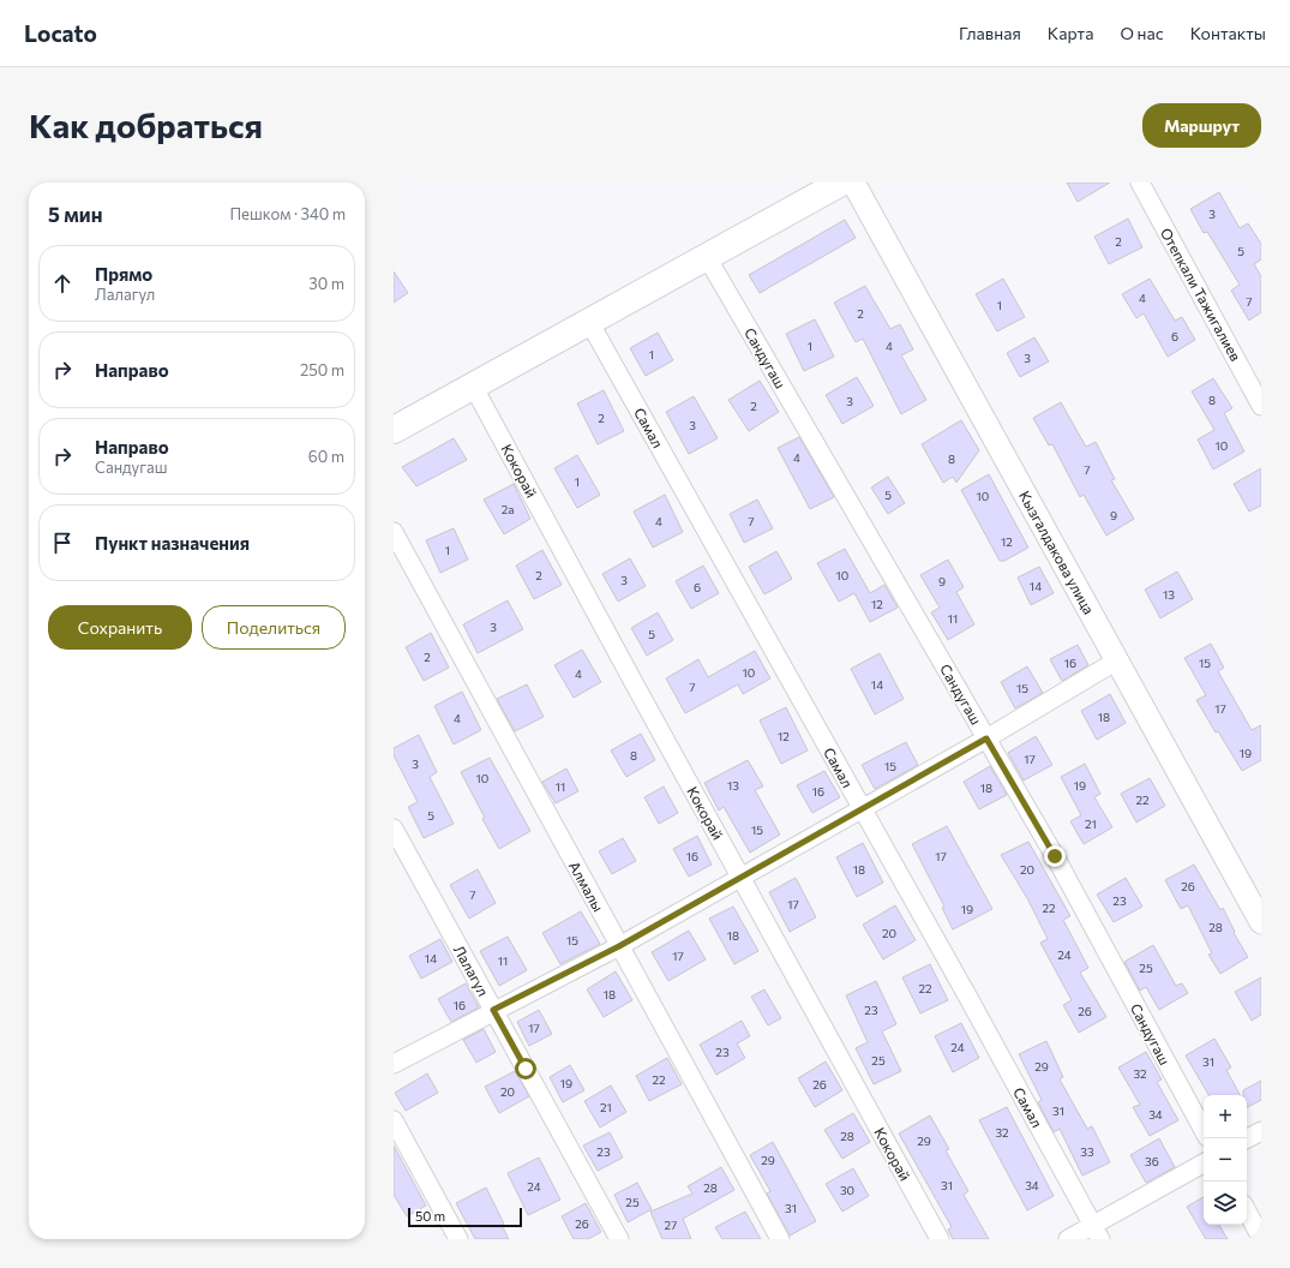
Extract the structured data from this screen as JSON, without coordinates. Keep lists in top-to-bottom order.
{
  "streets": {
    "street": [
      "Отепкали Тажигалиев",
      "Сандугаш",
      "Самал",
      "Кокорай",
      "Кызгалдакова улица",
      "Алмалы",
      "Лалагул"
    ]
  },
  "house_numbers": [
    "3",
    "2",
    "5",
    "4",
    "7",
    "1",
    "2",
    "6",
    "1",
    "4",
    "1",
    "3",
    "8",
    "3",
    "2",
    "2",
    "3",
    "10",
    "4",
    "8",
    "7",
    "1",
    "5",
    "10",
    "2а",
    "9",
    "4",
    "7",
    "12",
    "1",
    "2",
    "10",
    "3",
    "9",
    "14",
    "6",
    "13",
    "12",
    "11",
    "3",
    "5",
    "2",
    "16",
    "15",
    "10",
    "4",
    "14",
    "7",
    "15",
    "17",
    "18",
    "4",
    "12",
    "19",
    "8",
    "17",
    "3",
    "15",
    "10",
    "13",
    "19",
    "11",
    "18",
    "16",
    "22",
    "5",
    "21",
    "15",
    "16",
    "17",
    "18",
    "20",
    "26",
    "7",
    "23",
    "17",
    "22",
    "19",
    "28",
    "20",
    "18",
    "15",
    "24",
    "17",
    "14",
    "11",
    "25",
    "22",
    "18",
    "16",
    "23",
    "26",
    "17",
    "24",
    "23",
    "25",
    "31",
    "29",
    "32",
    "22",
    "19",
    "26",
    "20",
    "21",
    "31",
    "34",
    "32",
    "28",
    "29",
    "23",
    "33",
    "29",
    "36",
    "31",
    "34",
    "24",
    "28",
    "30",
    "25",
    "31",
    "26",
    "27"
  ],
  "scale_bar": "50 m",
  "page": {
    "header": "Locato",
    "nav": [
      "Главная",
      "Карта",
      "О нас",
      "Контакты"
    ],
    "buttons": [
      "Маршрут",
      ["Сохранить", "Поделиться"]
    ],
    "title": "Как добраться",
    "heading": ["5 мин", "Пешком · 340 m"],
    "list": [
      ["Прямо", "Лалагул", "30 m"],
      ["Направо", "250 m"],
      ["Направо", "Сандугаш", "60 m"],
      "Пункт назначения"
    ],
    "map_buttons": ["+", "−"],
    "scale": "50 m"
  }
}
